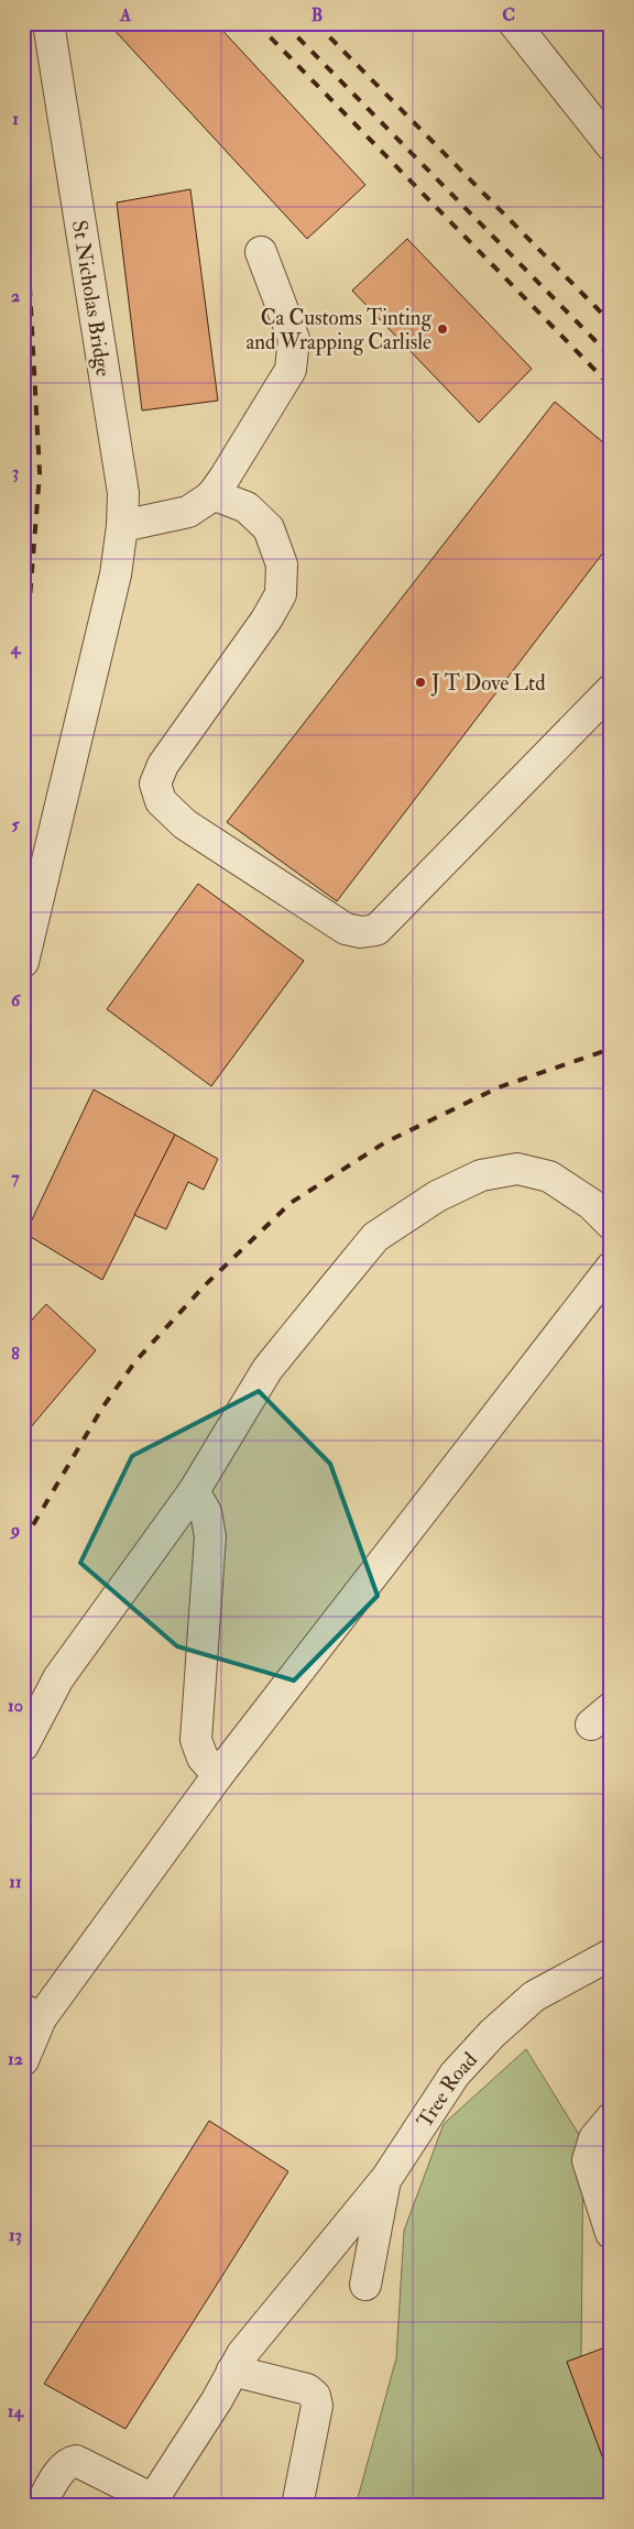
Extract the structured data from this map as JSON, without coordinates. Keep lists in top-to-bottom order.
{
  "streets": {
    "street": ["St Nicholas Bridge", "Tree Road"]
  },
  "places": ["Ca Customs Tinting and Wrapping Carlisle", "J T Dove Ltd"],
  "grid": {
    "columns": ["A", "B", "C"],
    "rows": [
      "1",
      "2",
      "3",
      "4",
      "5",
      "6",
      "7",
      "8",
      "9",
      "10",
      "11",
      "12",
      "13",
      "14"
    ]
  }
}
